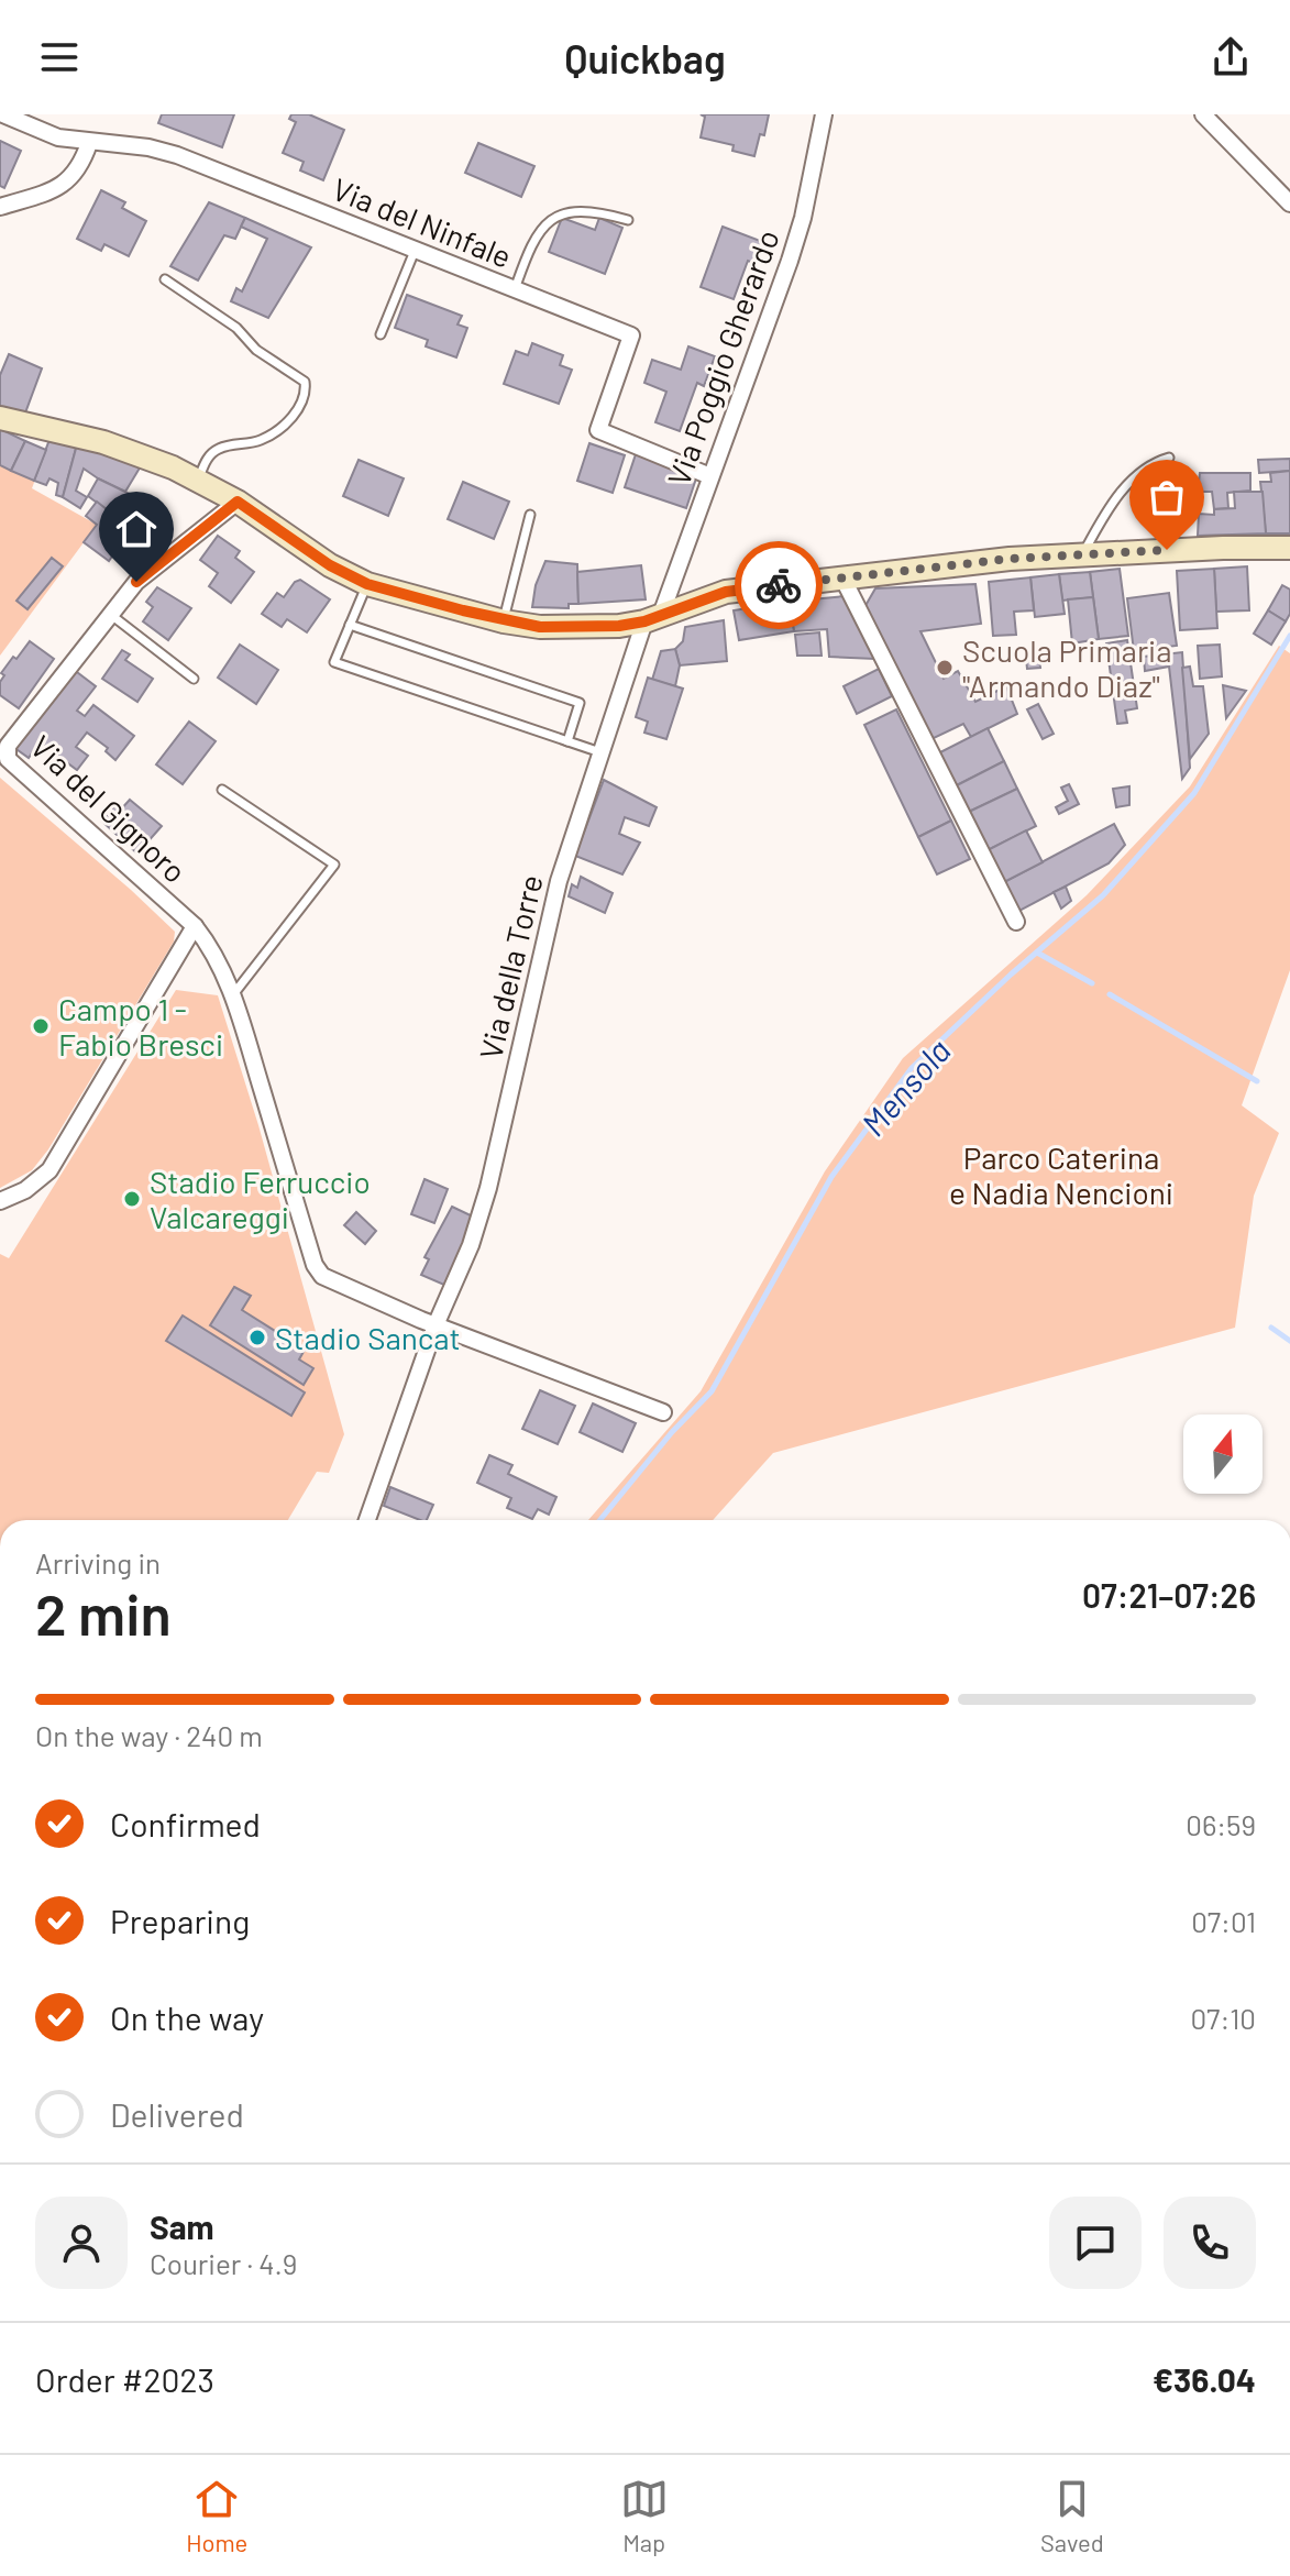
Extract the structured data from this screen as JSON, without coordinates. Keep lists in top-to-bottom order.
{
  "streets": {
    "street": [
      "Via del Ninfale",
      "Via Poggio Gherardo",
      "Via del Gignoro",
      "Via della Torre"
    ]
  },
  "crossings": [
    ["Via del Ninfale", "Via Poggio Gherardo"],
    ["Via Poggio Gherardo", "Via della Torre"],
    ["Via del Gignoro", "Via della Torre"]
  ],
  "water": ["Mensola"],
  "parks": ["Parco Caterina e Nadia Nencioni"],
  "places": [
    "Scuola Primaria \"Armando Diaz\"",
    "Campo 1 - Fabio Bresci",
    "Stadio Ferruccio Valcareggi",
    "Stadio Sancat"
  ],
  "north": "top",
  "page": {
    "header": "Quickbag",
    "heading": ["2 min", "Arriving in", "07:21–07:26"],
    "panel": [
      "Sam",
      "Courier · 4.9",
      "Order #2023",
      "€36.04"
    ],
    "bar": "On the way · 240 m",
    "list": [
      ["Confirmed", "06:59"],
      ["Preparing", "07:01"],
      ["On the way", "07:10"],
      "Delivered"
    ],
    "tabs": ["Home", "Map", "Saved"]
  }
}
